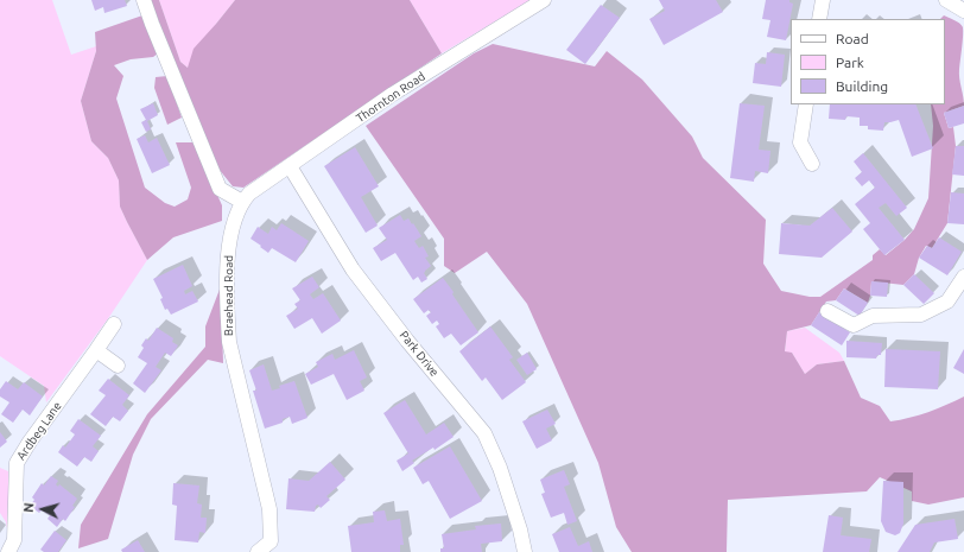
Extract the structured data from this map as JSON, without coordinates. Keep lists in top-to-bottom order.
{
  "streets": {
    "street": [
      "Thornton Road",
      "Braehead Road",
      "Park Drive",
      "Ardbeg Lane"
    ]
  },
  "crossings": [
    ["Thornton Road", "Braehead Road"],
    ["Thornton Road", "Park Drive"]
  ],
  "legend": ["Road", "Park", "Building"],
  "north": "left"
}
